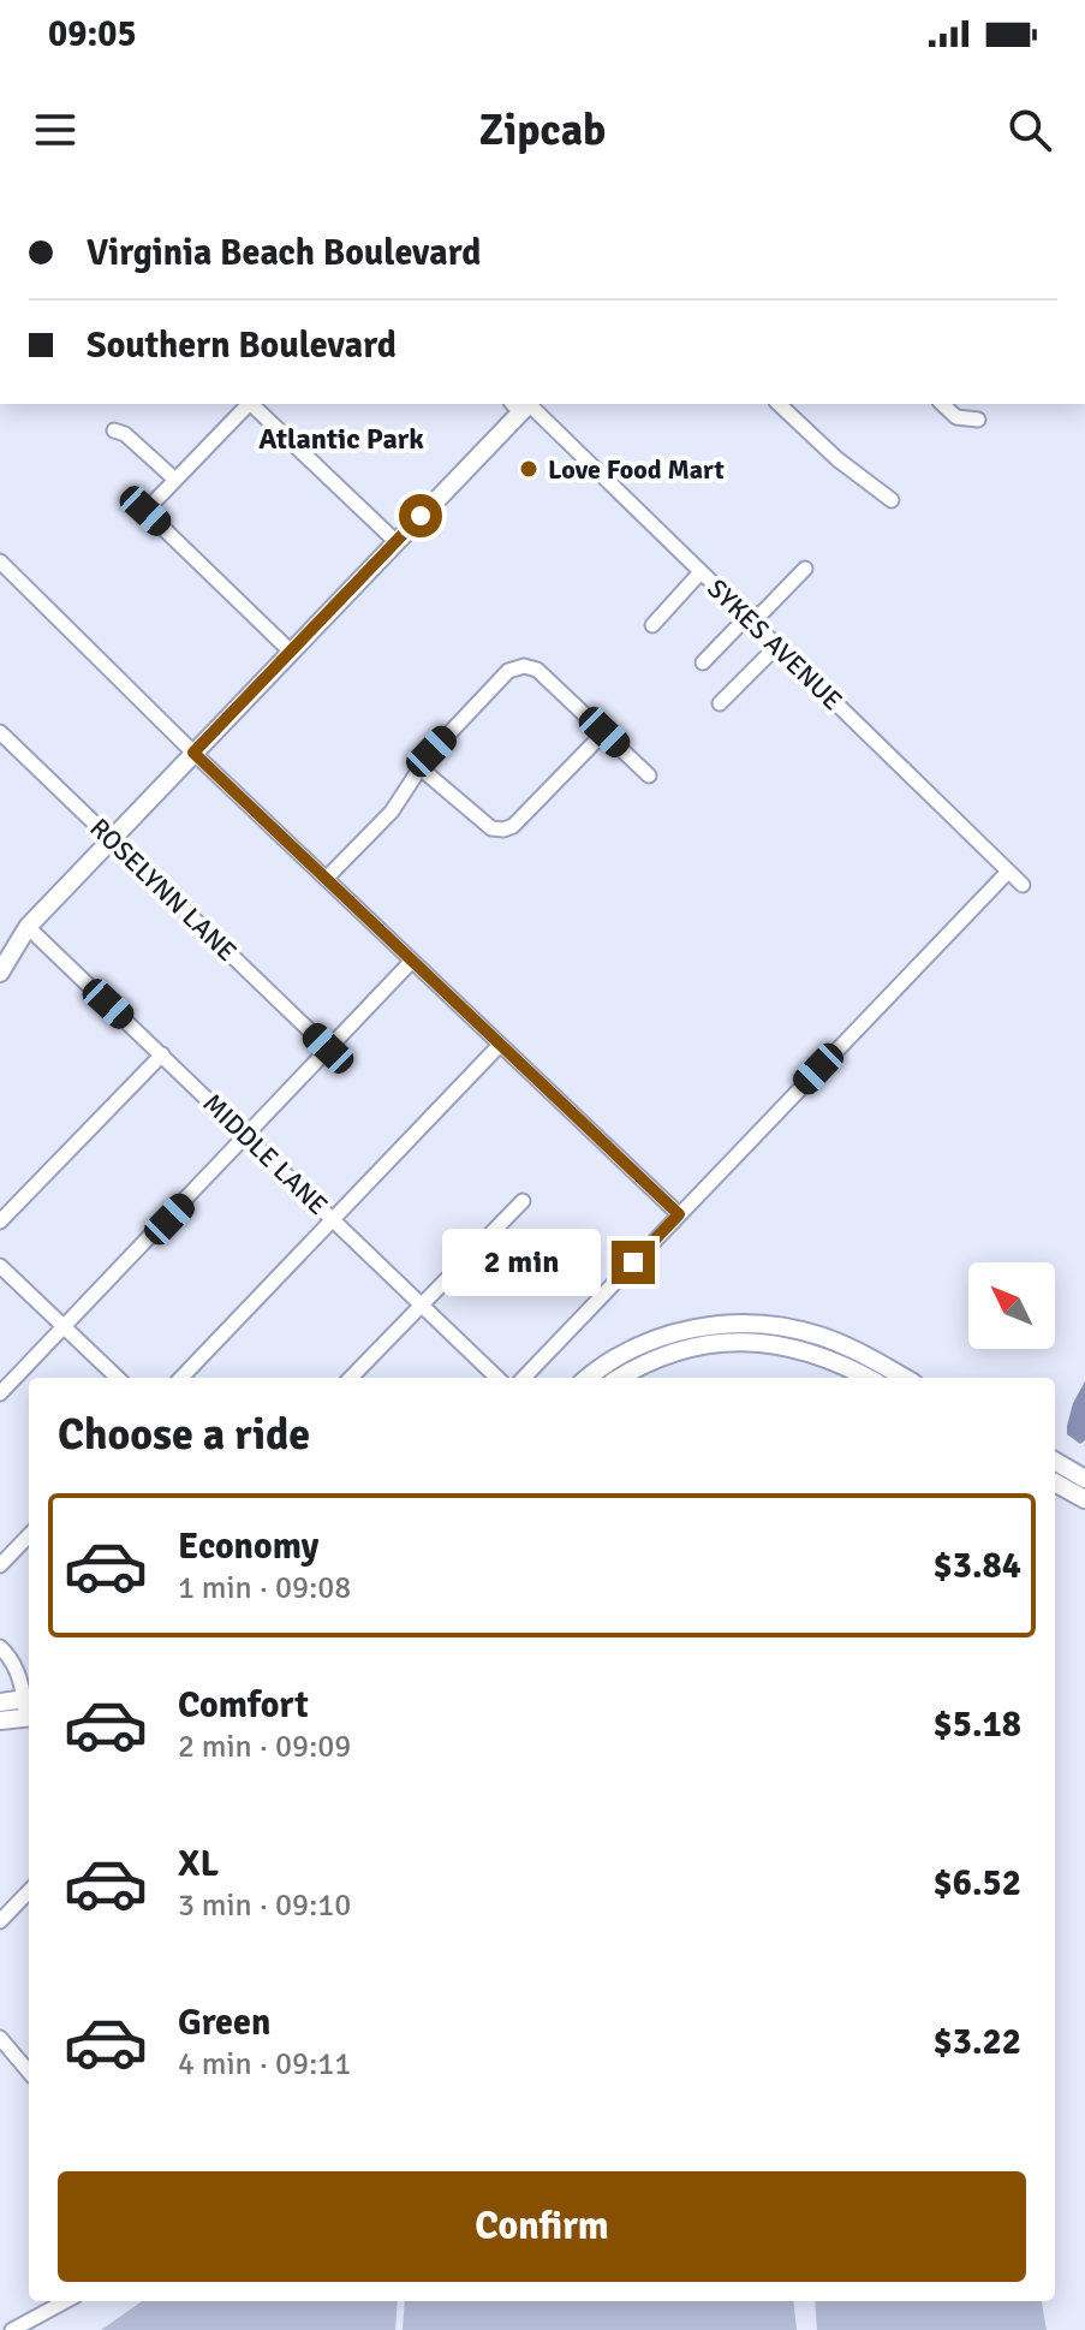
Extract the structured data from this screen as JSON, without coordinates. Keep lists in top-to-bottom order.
{
  "streets": {
    "street": ["SYKES AVENUE", "ROSELYNN LANE", "MIDDLE LANE"]
  },
  "districts": ["Atlantic Park"],
  "places": ["Love Food Mart"],
  "north": "top left",
  "page": {
    "status": "09:05",
    "header": "Zipcab",
    "banner": ["Virginia Beach Boulevard", "Southern Boulevard"],
    "bubble": "2 min",
    "heading": "Choose a ride",
    "list": [
      {
        "name": "Economy",
        "note": "1 min · 09:08",
        "value": "$3.84"
      },
      {
        "name": "Comfort",
        "note": "2 min · 09:09",
        "value": "$5.18"
      },
      {
        "name": "XL",
        "note": "3 min · 09:10",
        "value": "$6.52"
      },
      {
        "name": "Green",
        "note": "4 min · 09:11",
        "value": "$3.22"
      }
    ],
    "buttons": "Confirm"
  }
}
